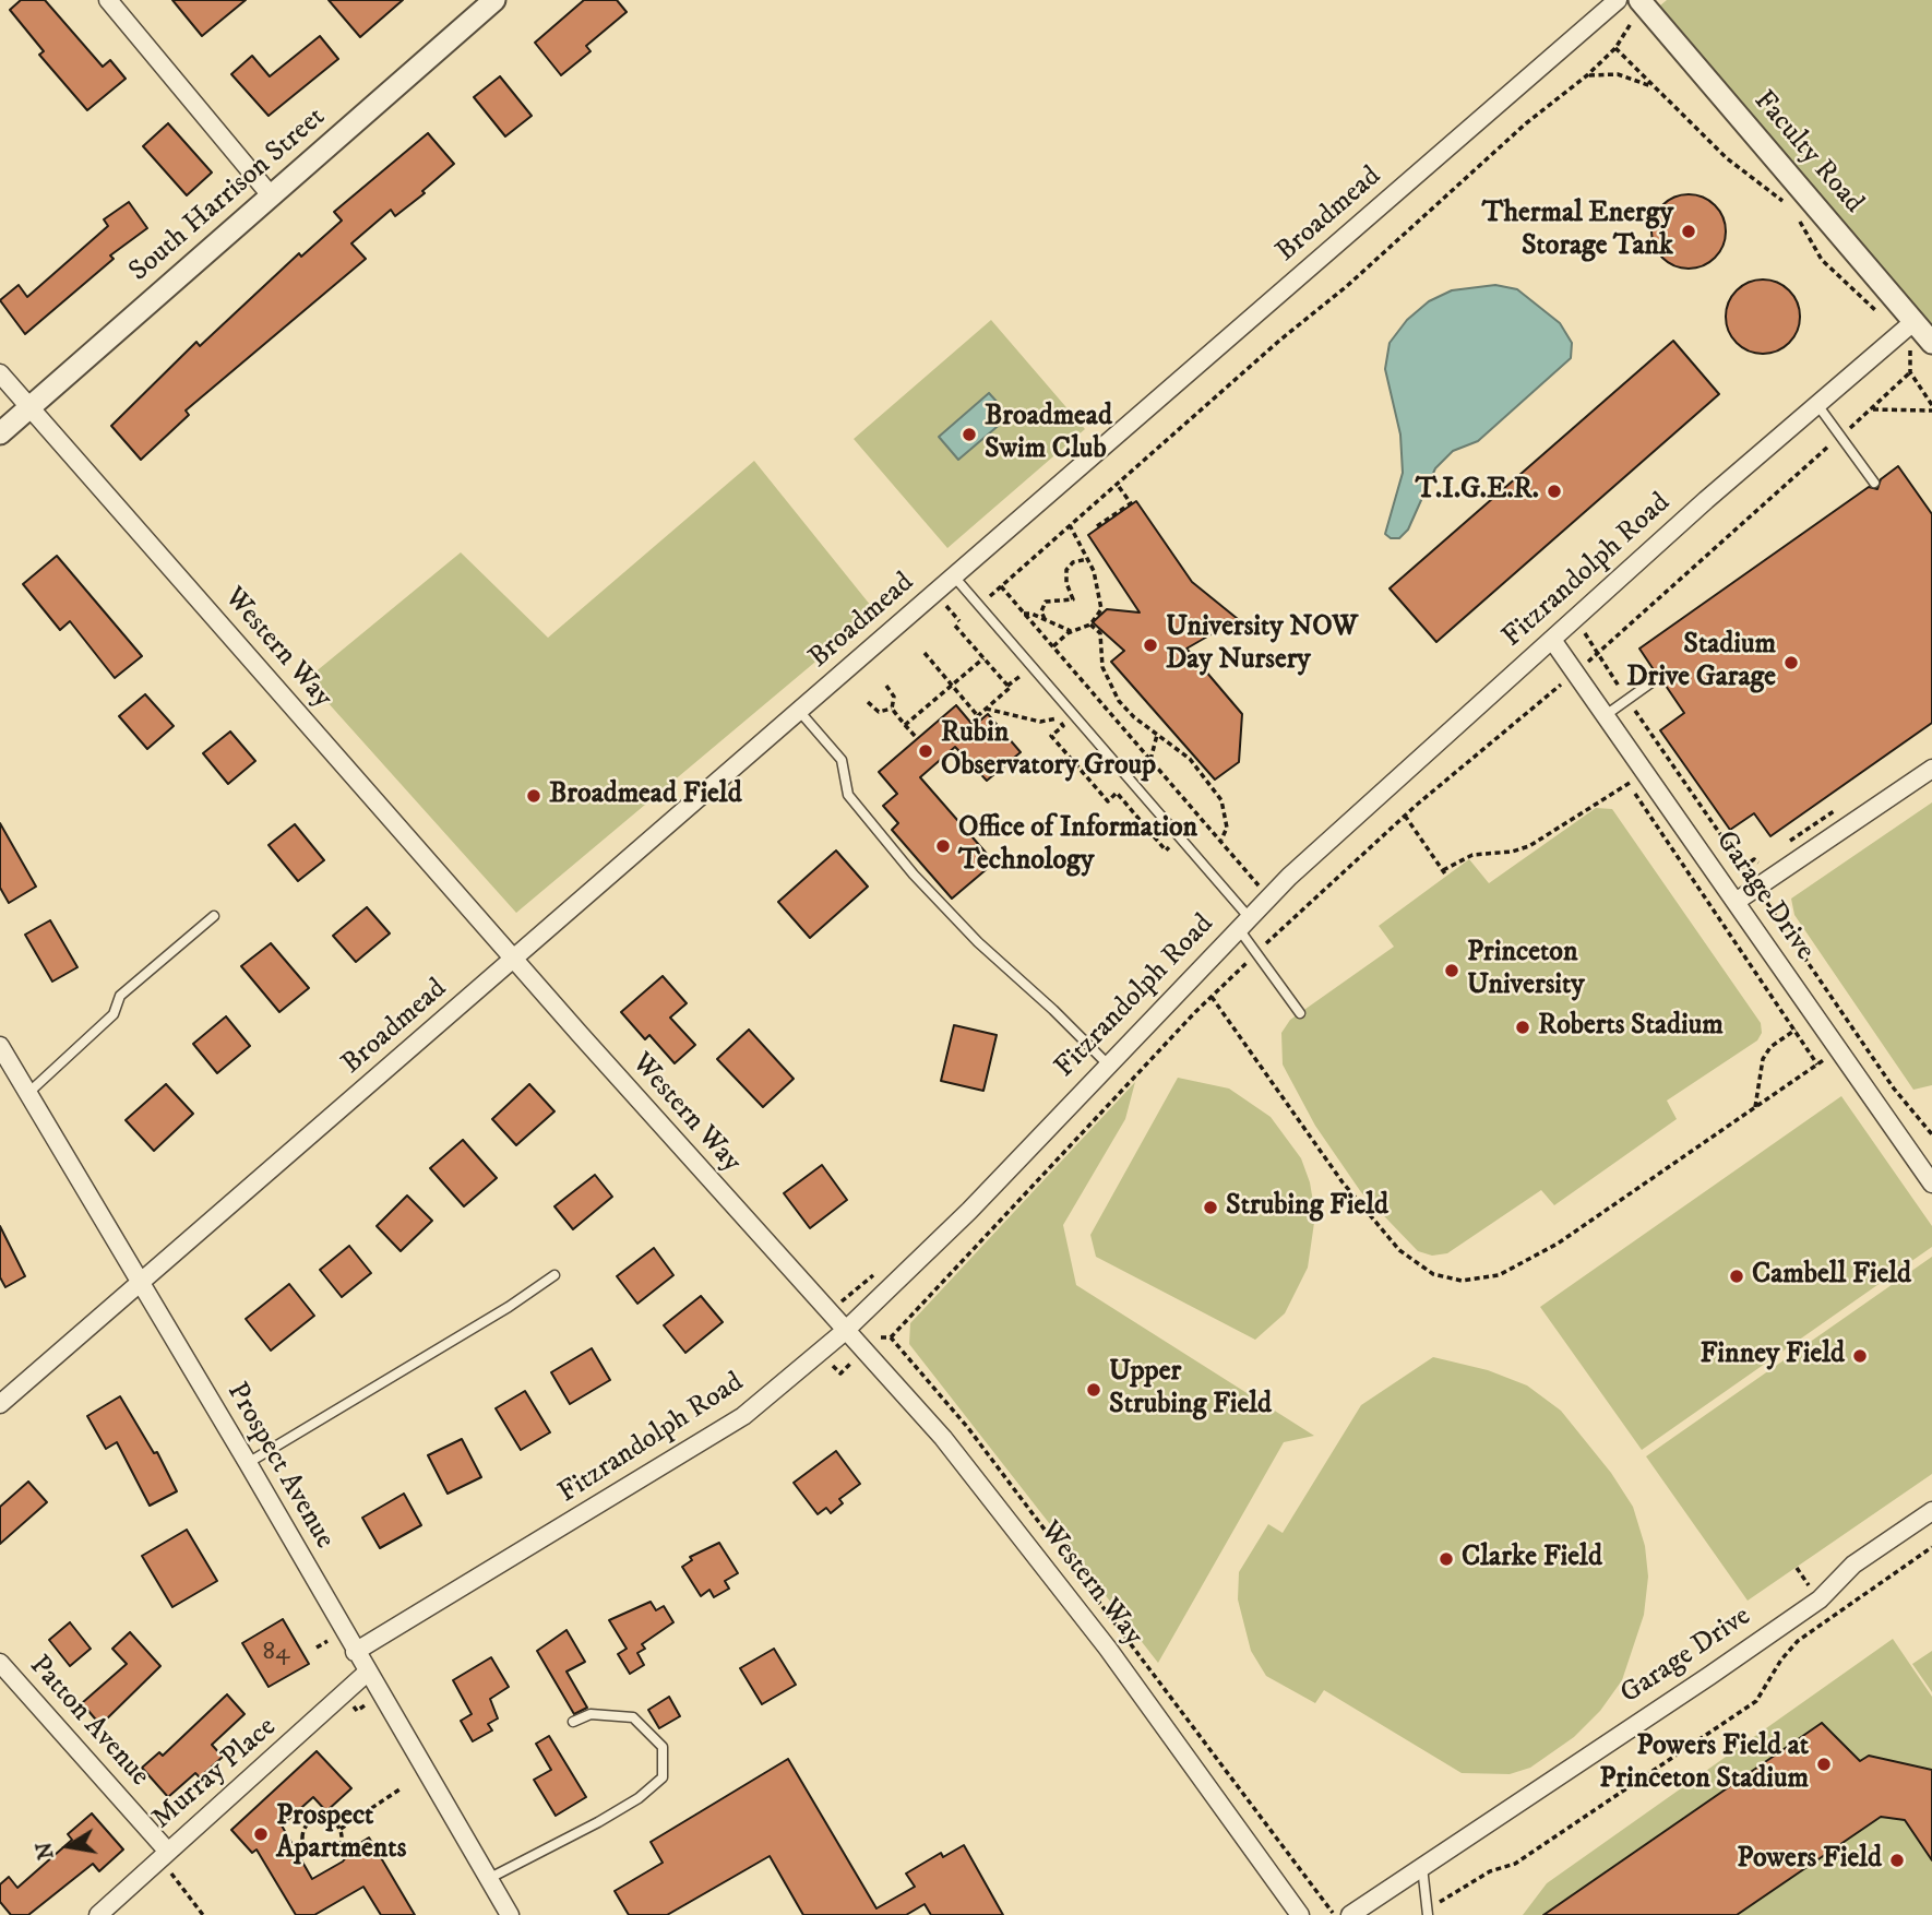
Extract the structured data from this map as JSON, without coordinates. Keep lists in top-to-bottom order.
{
  "streets": {
    "street": [
      "Faculty Road",
      "South Harrison Street",
      "Broadmead",
      "Fitzrandolph Road",
      "Western Way",
      "Garage Drive",
      "Prospect Avenue",
      "Patton Avenue",
      "Murray Place"
    ]
  },
  "crossings": [
    ["Faculty Road", "Fitzrandolph Road"],
    ["South Harrison Street", "Western Way"],
    ["Broadmead", "Western Way"],
    ["Broadmead", "Prospect Avenue"],
    ["Fitzrandolph Road", "Western Way"],
    ["Fitzrandolph Road", "Garage Drive"],
    ["Fitzrandolph Road", "Prospect Avenue"],
    ["Prospect Avenue", "Murray Place"],
    ["Patton Avenue", "Murray Place"]
  ],
  "places": [
    "Thermal Energy Storage Tank",
    "Broadmead Swim Club",
    "T.I.G.E.R.",
    "University NOW Day Nursery",
    "Stadium Drive Garage",
    "Rubin Observatory Group",
    "Broadmead Field",
    "Office of Information Technology",
    "Princeton University",
    "Roberts Stadium",
    "Strubing Field",
    "Cambell Field",
    "Finney Field",
    "Upper Strubing Field",
    "Clarke Field",
    "Powers Field at Princeton Stadium",
    "Prospect Apartments",
    "Powers Field"
  ],
  "house_numbers": ["84"],
  "north": "left"
}
